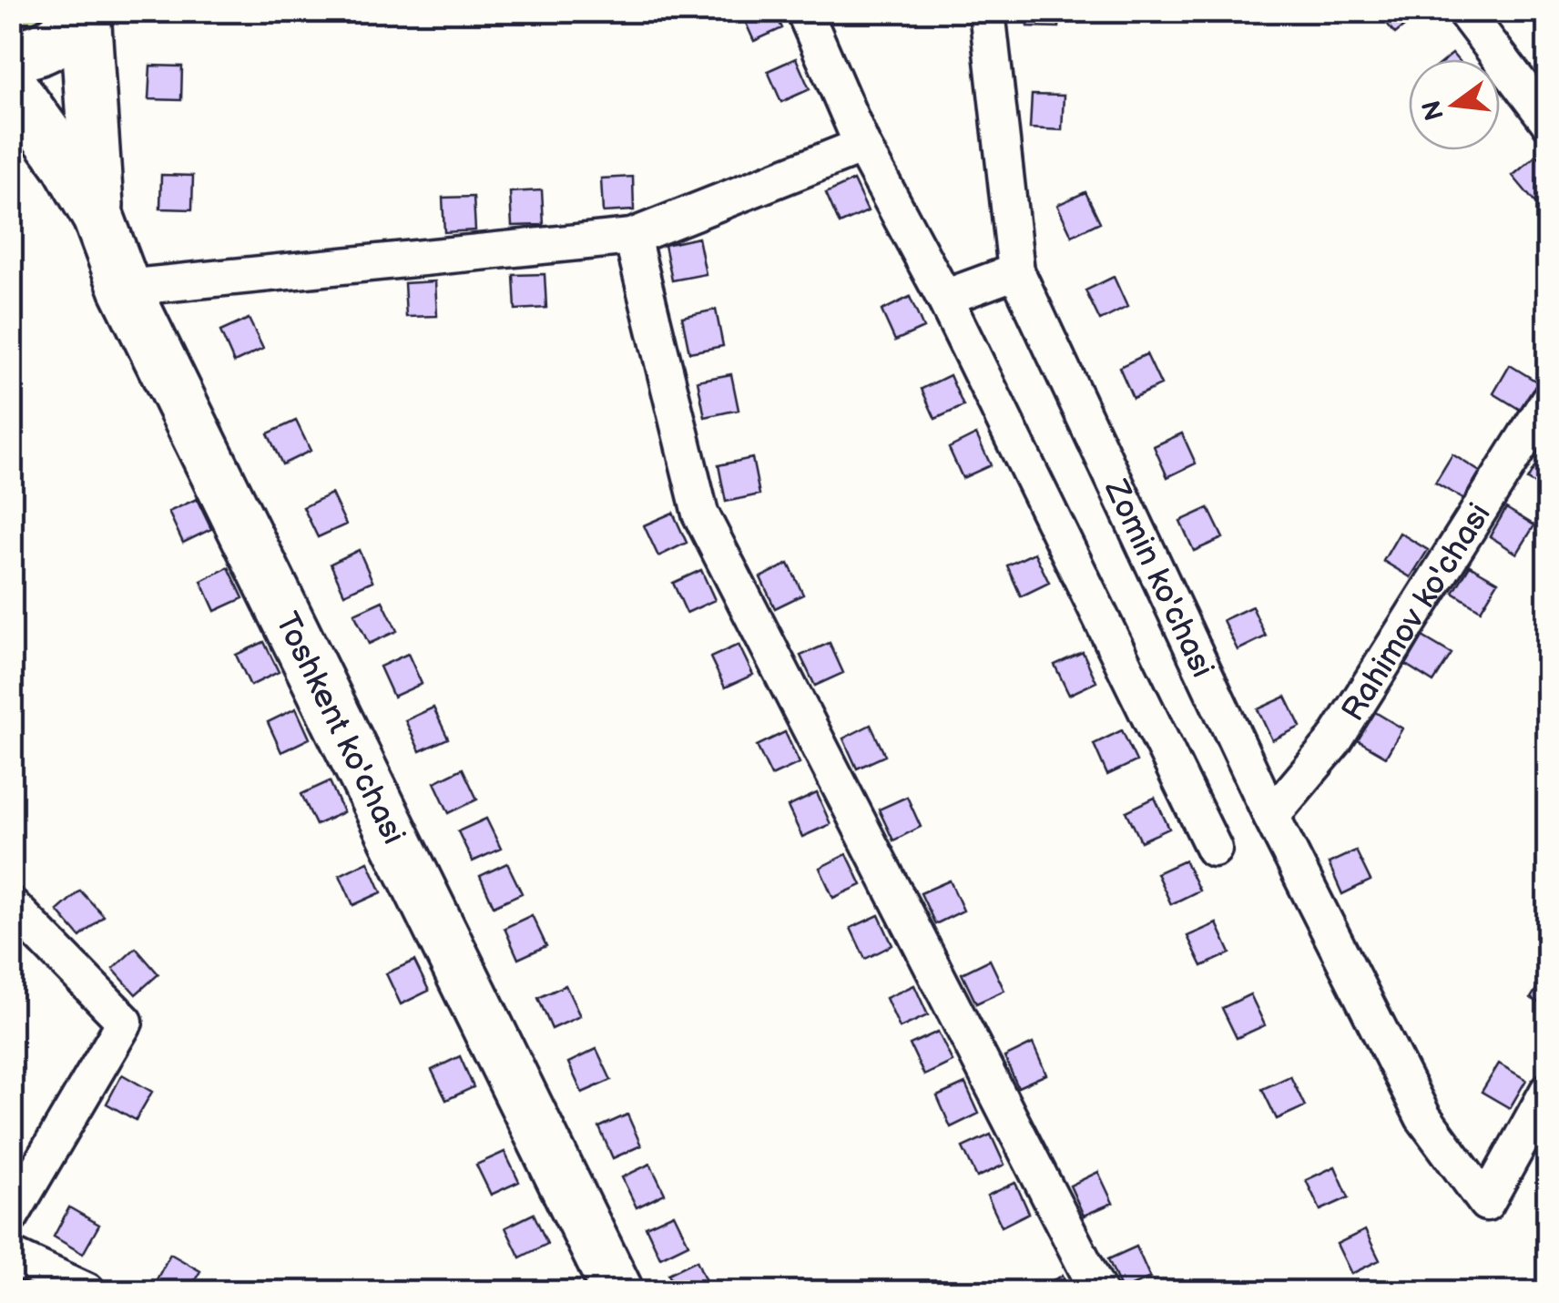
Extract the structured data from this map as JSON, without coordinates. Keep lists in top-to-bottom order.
{
  "streets": {
    "main road": ["Toshkent ko'chasi"],
    "street": ["Zomin ko'chasi", "Rahimov ko'chasi"]
  },
  "crossings": [
    ["Zomin ko'chasi", "Rahimov ko'chasi"]
  ],
  "north": "left"
}
